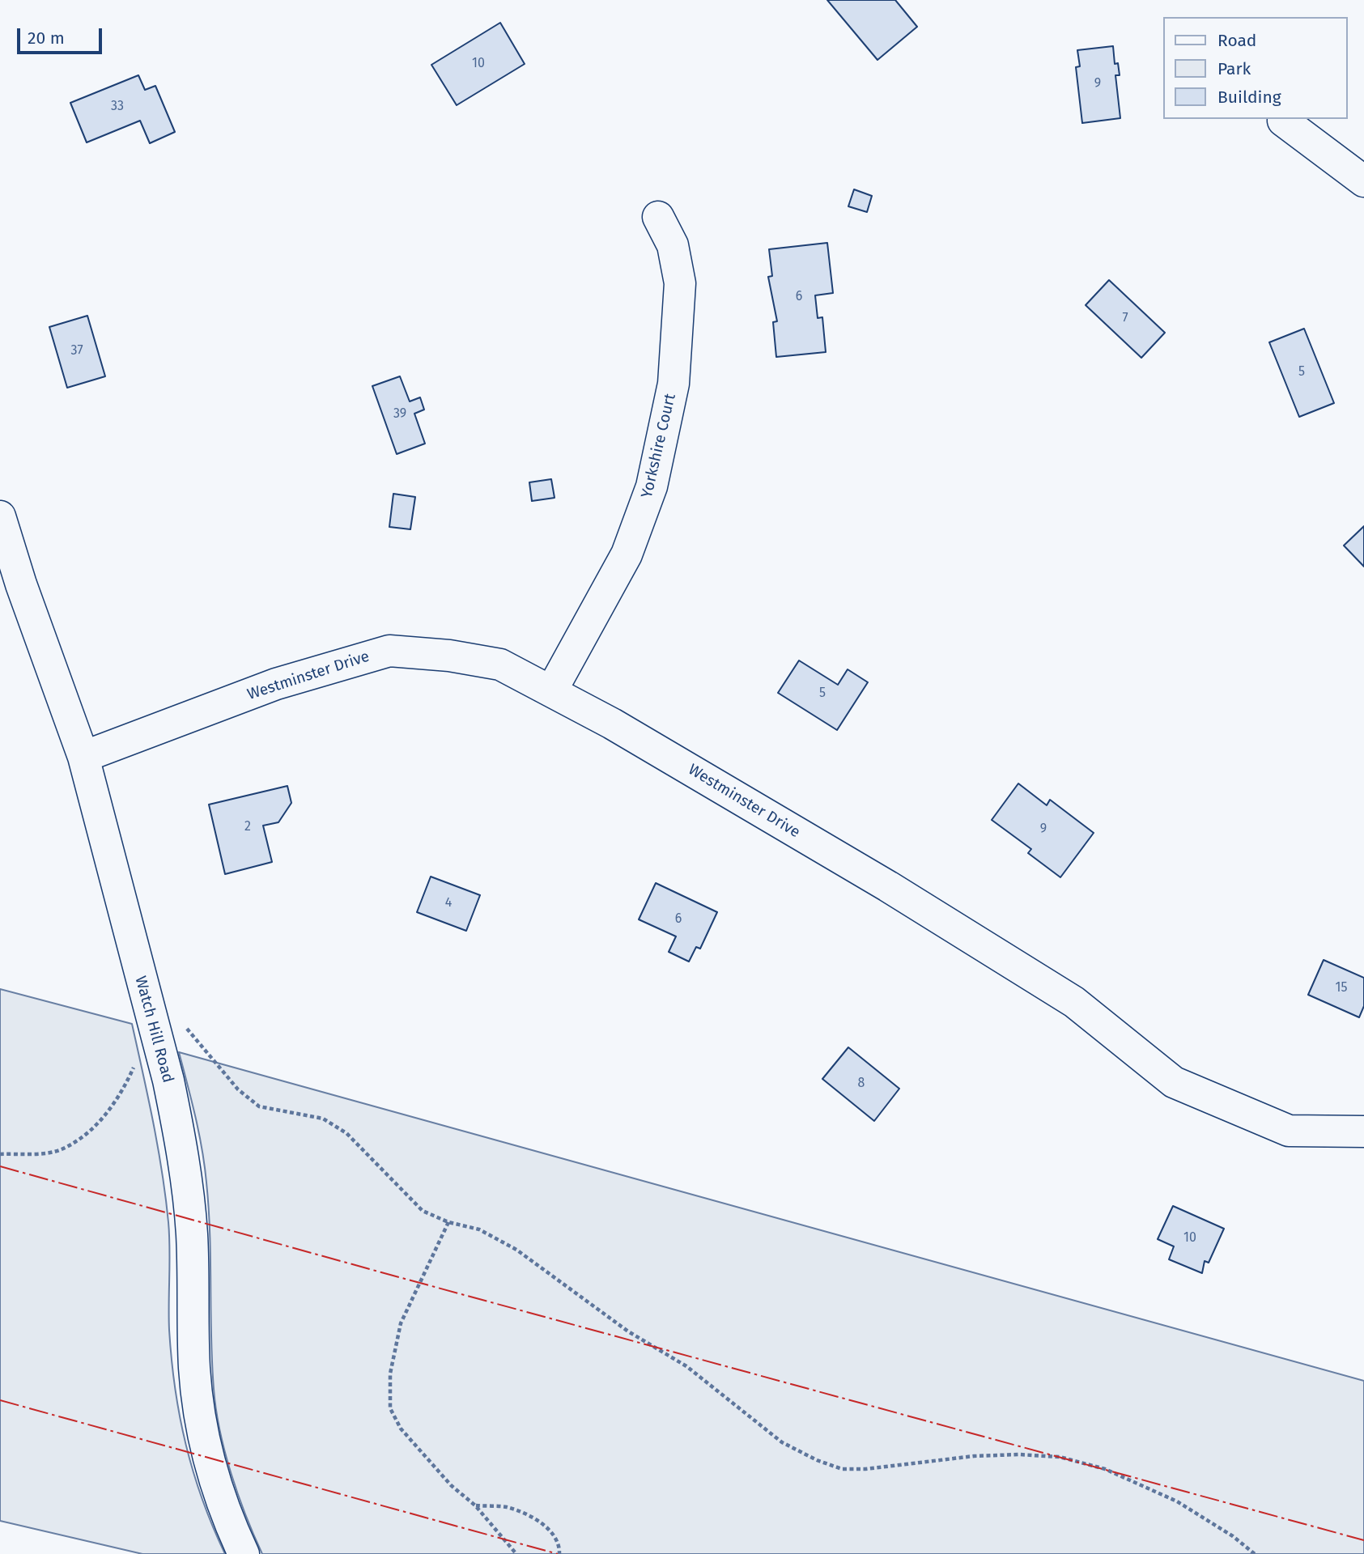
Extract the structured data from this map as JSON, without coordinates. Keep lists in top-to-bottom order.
{
  "streets": {
    "street": ["Yorkshire Court", "Westminster Drive", "Watch Hill Road"]
  },
  "crossings": [
    ["Yorkshire Court", "Westminster Drive"],
    ["Westminster Drive", "Watch Hill Road"]
  ],
  "house_numbers": [
    "10",
    "9",
    "33",
    "6",
    "7",
    "37",
    "5",
    "39",
    "5",
    "2",
    "9",
    "4",
    "6",
    "15",
    "8",
    "10"
  ],
  "legend": ["Road", "Park", "Building"],
  "scale_bar": "20 m"
}
